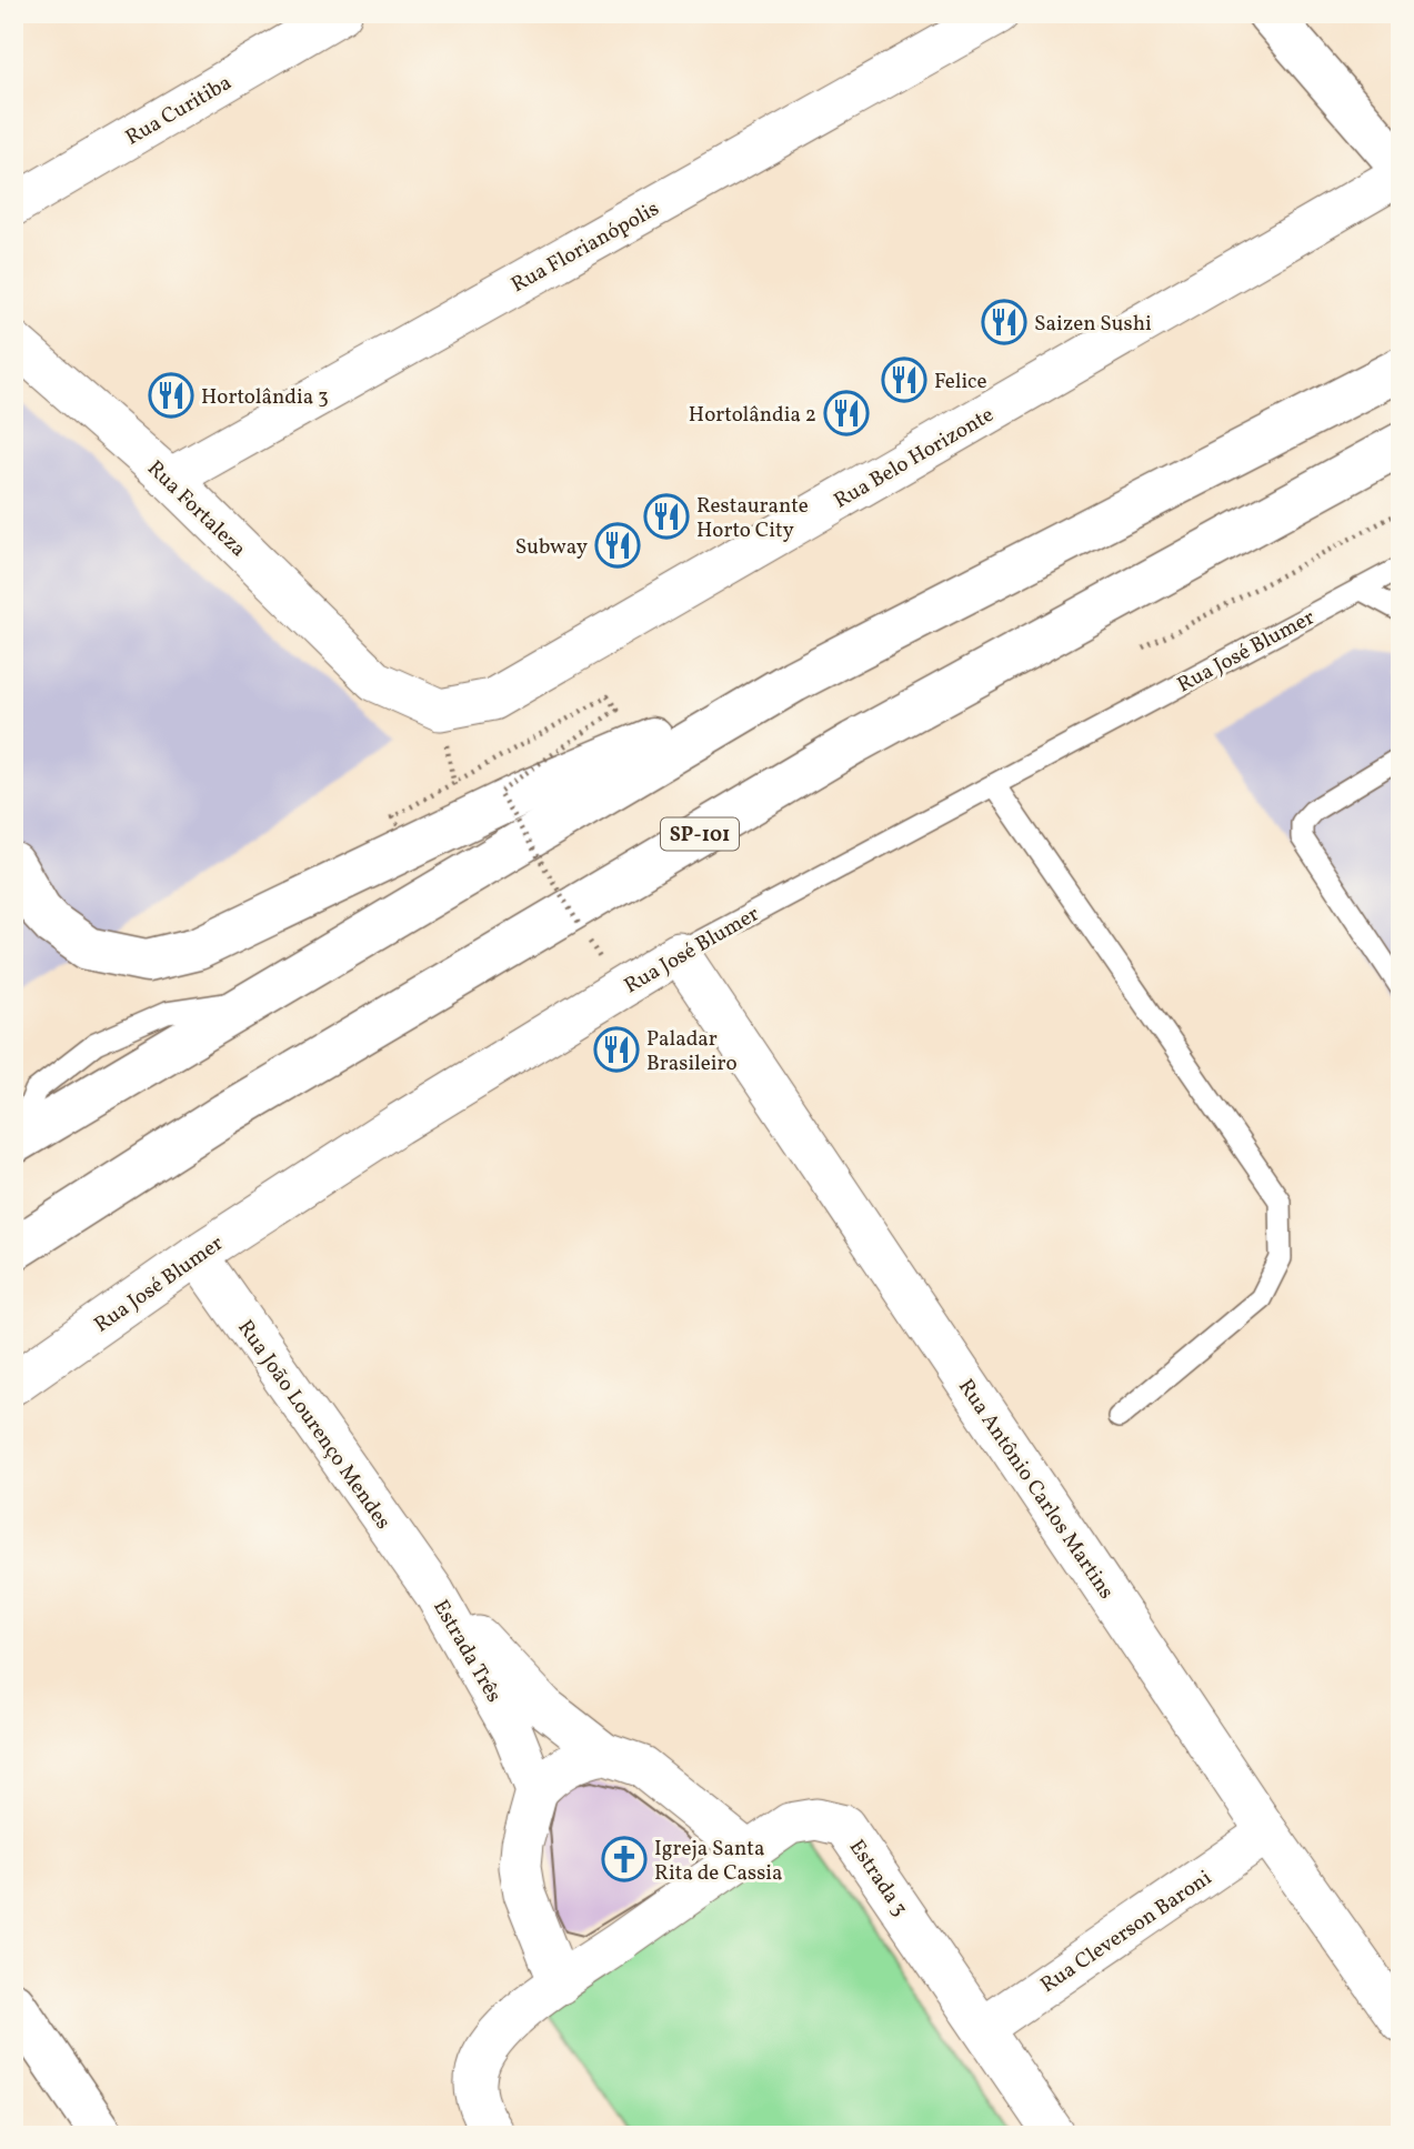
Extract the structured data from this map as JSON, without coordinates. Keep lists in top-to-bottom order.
{
  "streets": {
    "main road": ["SP-101"],
    "street": [
      "Rua Curitiba",
      "Rua Florianópolis",
      "Rua Belo Horizonte",
      "Rua Fortaleza",
      "Rua José Blumer",
      "Rua João Lourenço Mendes",
      "Rua Antônio Carlos Martins",
      "Estrada Três",
      "Estrada 3",
      "Rua Cleverson Baroni"
    ]
  },
  "crossings": [
    ["Rua Florianópolis", "Rua Fortaleza"],
    ["Rua Belo Horizonte", "Rua Fortaleza"],
    ["Rua José Blumer", "Rua João Lourenço Mendes"],
    ["Rua José Blumer", "Rua Antônio Carlos Martins"],
    ["Rua João Lourenço Mendes", "Estrada Três"],
    ["Rua Antônio Carlos Martins", "Rua Cleverson Baroni"],
    ["Estrada Três", "Estrada 3"],
    ["Estrada 3", "Rua Cleverson Baroni"]
  ],
  "places": {
    "restaurant": [
      "Saizen Sushi",
      "Felice",
      "Hortolândia 3",
      "Hortolândia 2",
      "Restaurante Horto City",
      "Subway",
      "Paladar Brasileiro"
    ],
    "church": ["Igreja Santa Rita de Cassia"]
  }
}
